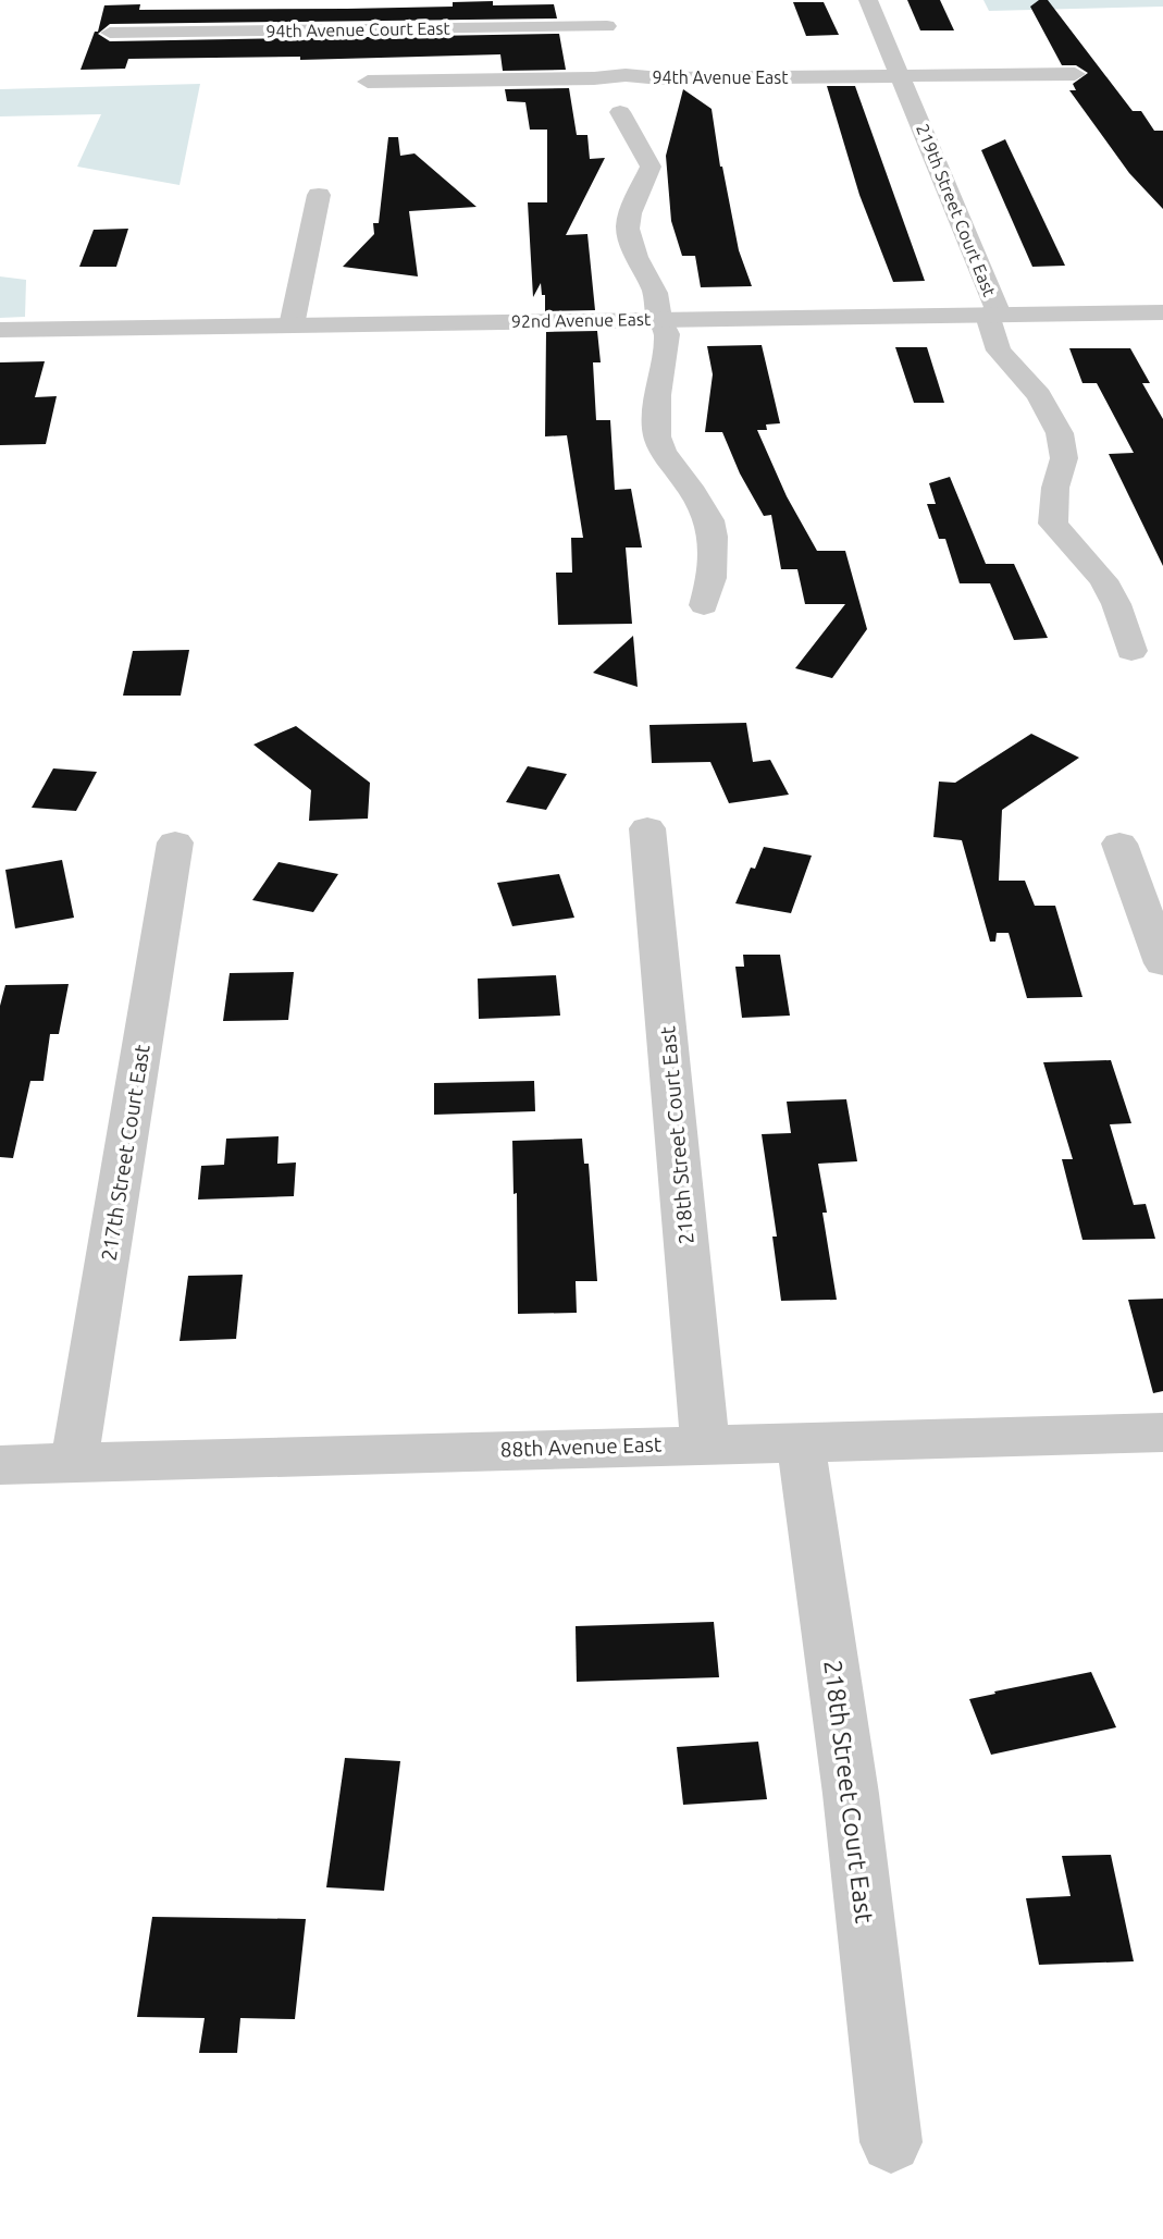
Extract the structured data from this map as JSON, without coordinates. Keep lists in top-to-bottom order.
{
  "streets": {
    "street": [
      "94th Avenue Court East",
      "94th Avenue East",
      "219th Street Court East",
      "92nd Avenue East",
      "218th Street Court East",
      "217th Street Court East",
      "88th Avenue East"
    ]
  },
  "crossings": [
    ["94th Avenue East", "219th Street Court East"],
    ["219th Street Court East", "92nd Avenue East"],
    ["218th Street Court East", "88th Avenue East"],
    ["217th Street Court East", "88th Avenue East"]
  ]
}
